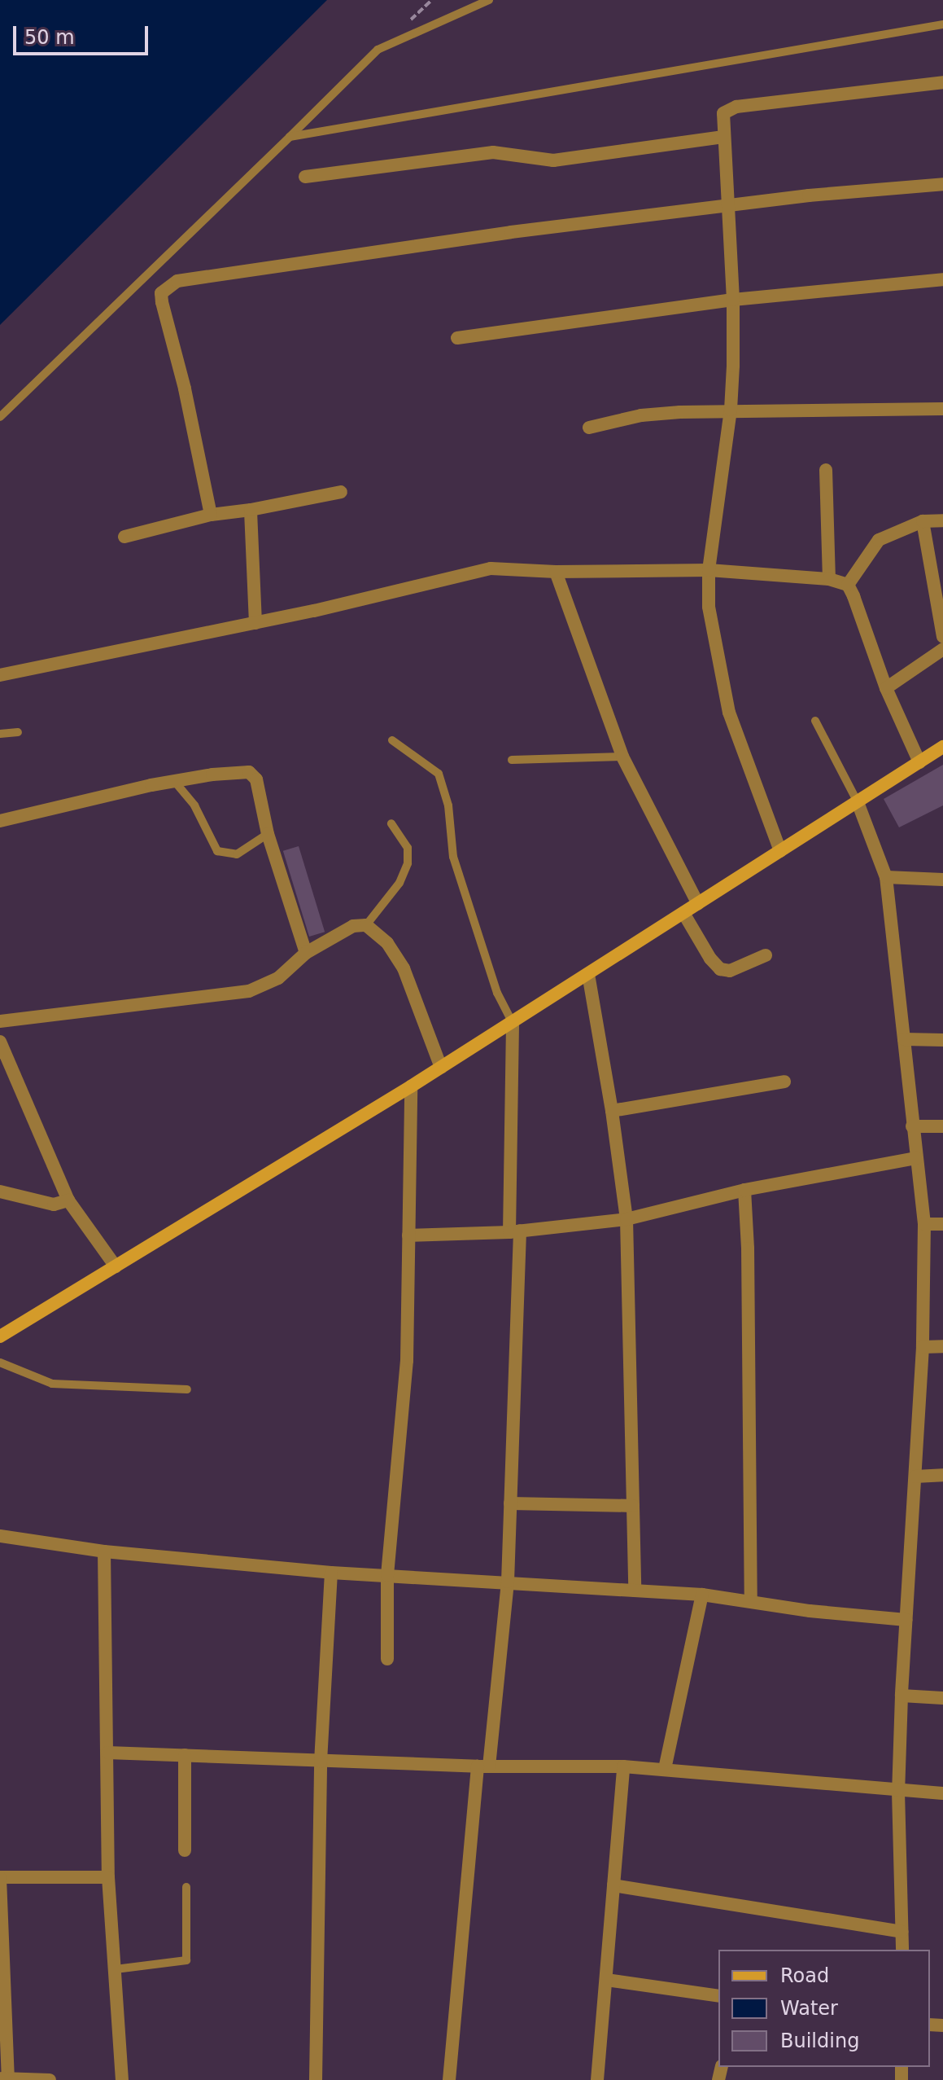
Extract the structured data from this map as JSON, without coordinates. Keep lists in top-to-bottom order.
{
  "legend": ["Road", "Water", "Building"],
  "scale_bar": "50 m"
}
